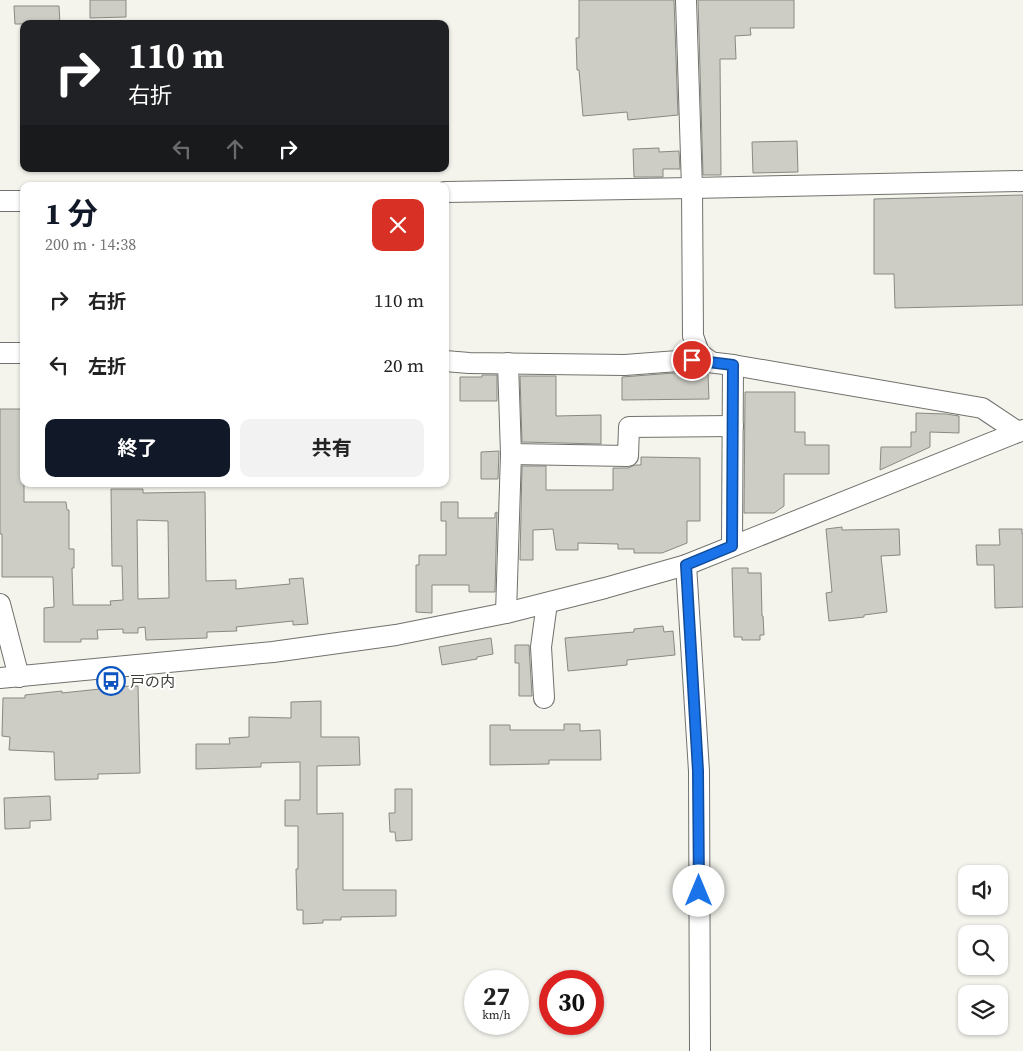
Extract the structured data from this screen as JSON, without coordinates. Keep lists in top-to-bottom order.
{
  "places": {
    "bus stop": ["戸の内"]
  },
  "page": {
    "turn": ["110 m", "右折"],
    "heading": ["1 分", "200 m · 14:38"],
    "list": [
      {
        "name": "右折",
        "value": "110 m"
      },
      {
        "name": "左折",
        "value": "20 m"
      }
    ],
    "buttons": ["終了", "共有"],
    "speed": "27 km/h",
    "limit": "30"
  }
}
